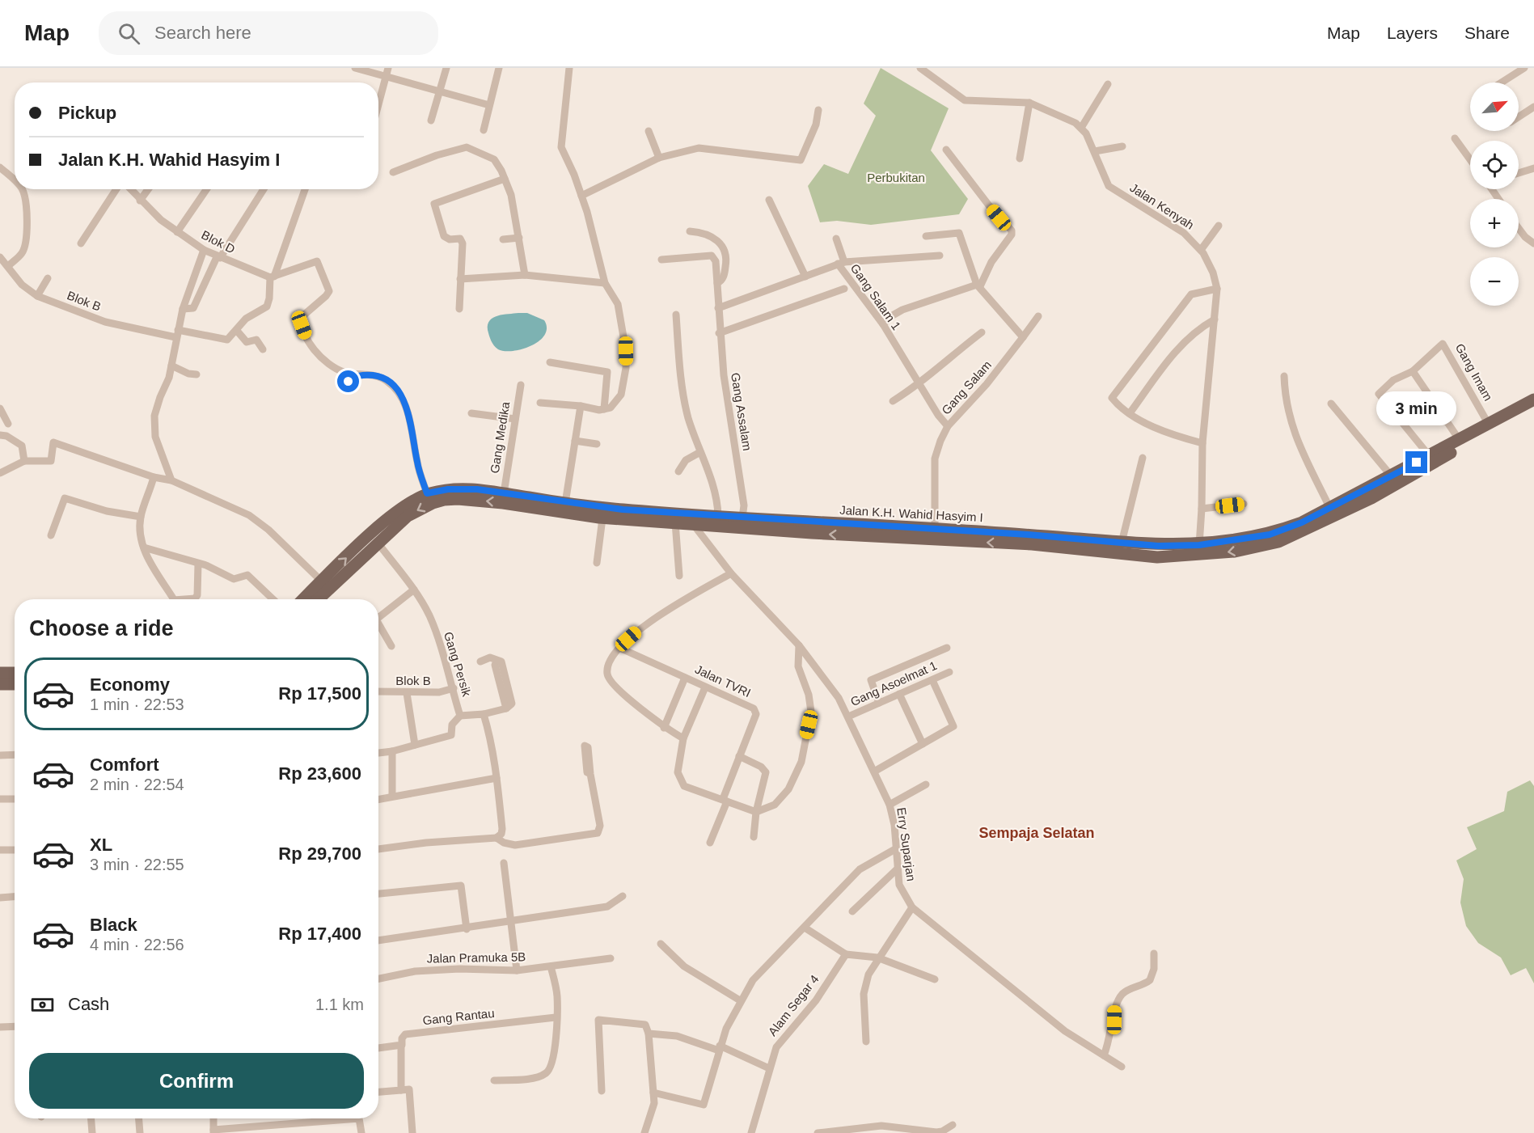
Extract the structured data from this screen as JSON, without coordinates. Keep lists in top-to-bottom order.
{
  "streets": {
    "main road": ["Jalan K.H. Wahid Hasyim I"],
    "street": [
      "Jalan Kenyah",
      "Blok D",
      "Gang Salam 1",
      "Blok B",
      "Gang Imam",
      "Gang Salam",
      "Gang Assalam",
      "Gang Medika",
      "Gang Persik",
      "Jalan TVRI",
      "Gang Asoelmat 1",
      "Erry Suparjan",
      "Jalan Pramuka 5B",
      "Alam Segar 4",
      "Gang Rantau"
    ]
  },
  "crossings": [
    ["Jalan Kenyah", "Jalan K.H. Wahid Hasyim I"],
    ["Gang Salam 1", "Gang Salam"],
    ["Gang Salam 1", "Gang Assalam"],
    ["Blok B", "Gang Persik"],
    ["Gang Imam", "Jalan K.H. Wahid Hasyim I"],
    ["Gang Salam", "Jalan K.H. Wahid Hasyim I"],
    ["Gang Assalam", "Jalan K.H. Wahid Hasyim I"],
    ["Gang Medika", "Jalan K.H. Wahid Hasyim I"],
    ["Jalan K.H. Wahid Hasyim I", "Gang Persik"],
    ["Jalan K.H. Wahid Hasyim I", "Erry Suparjan"],
    ["Gang Asoelmat 1", "Erry Suparjan"]
  ],
  "districts": ["Sempaja Selatan"],
  "parks": ["Perbukitan"],
  "north": "top right",
  "page": {
    "header": "Map",
    "search": "Search here",
    "nav": ["Map", "Layers", "Share"],
    "map_buttons": ["+", "−"],
    "banner": ["Pickup", "Jalan K.H. Wahid Hasyim I"],
    "bubble": "3 min",
    "heading": "Choose a ride",
    "list": [
      {
        "name": "Economy",
        "note": "1 min · 22:53",
        "value": "Rp 17,500"
      },
      {
        "name": "Comfort",
        "note": "2 min · 22:54",
        "value": "Rp 23,600"
      },
      {
        "name": "XL",
        "note": "3 min · 22:55",
        "value": "Rp 29,700"
      },
      {
        "name": "Black",
        "note": "4 min · 22:56",
        "value": "Rp 17,400"
      }
    ],
    "pay": ["Cash", "1.1 km"],
    "buttons": "Confirm"
  }
}
